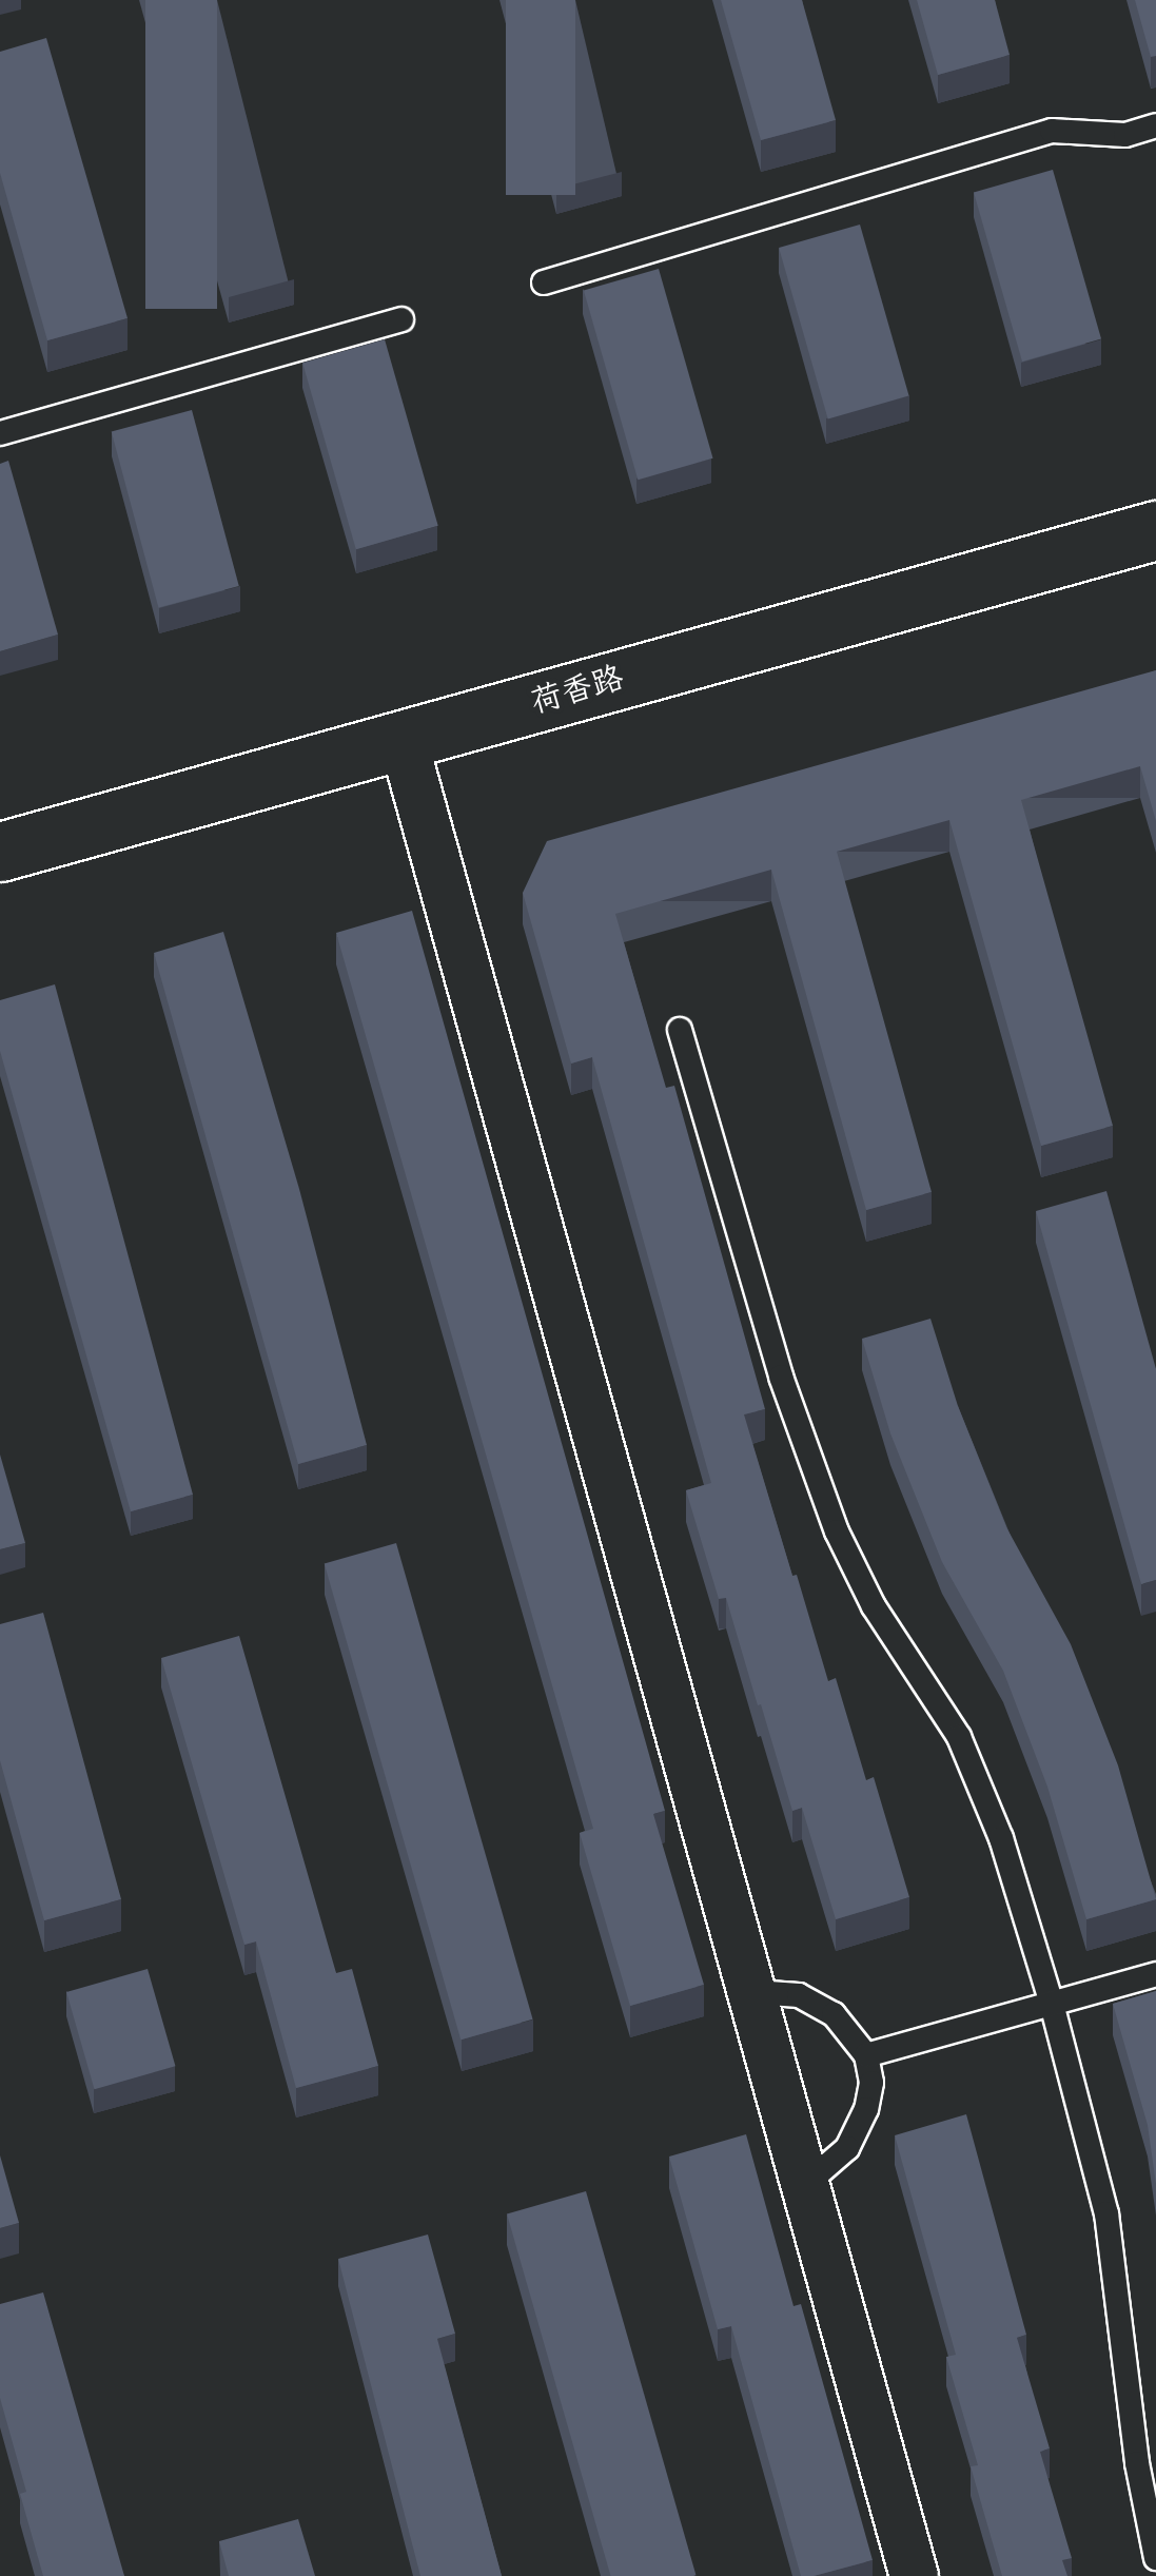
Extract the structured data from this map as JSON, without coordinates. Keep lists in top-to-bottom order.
{
  "streets": {
    "street": ["荷香路"]
  }
}
